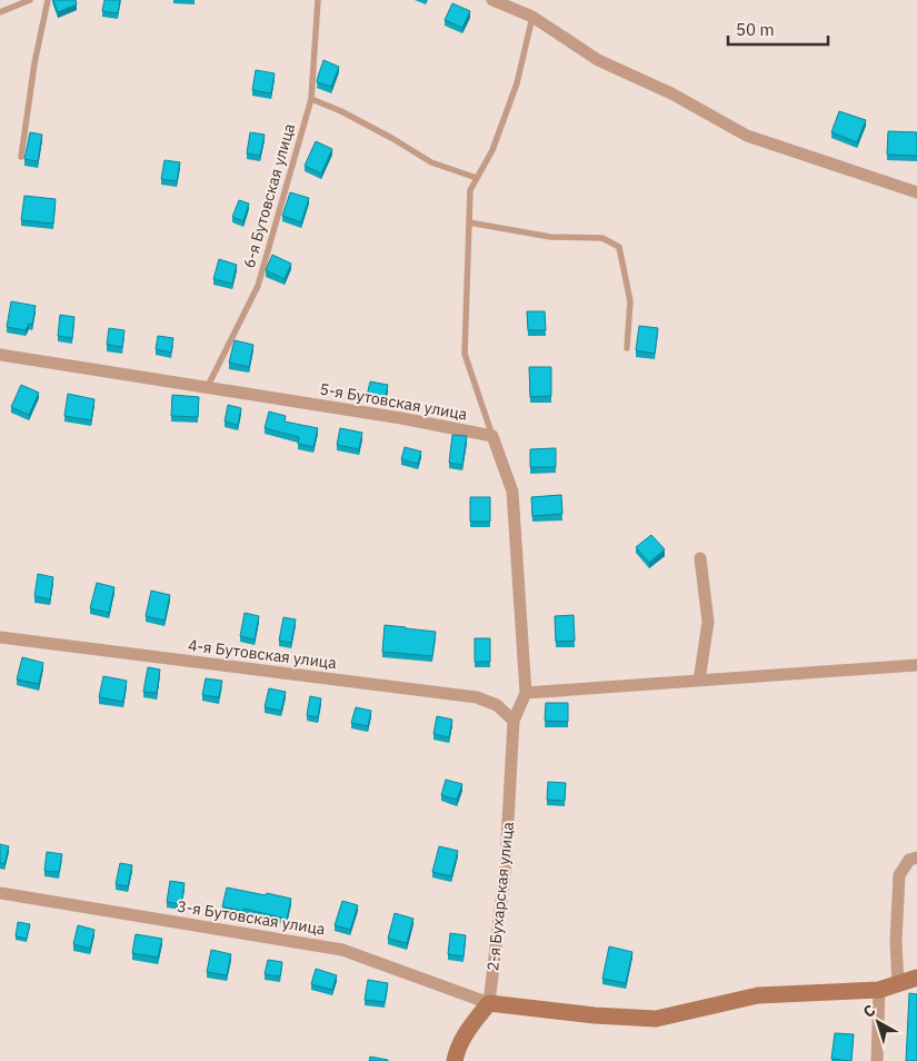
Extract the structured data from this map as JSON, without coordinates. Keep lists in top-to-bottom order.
{
  "streets": {
    "street": [
      "5-я Бутовская улица",
      "4-я Бутовская улица",
      "2-я Бухарская улица",
      "3-я Бутовская улица"
    ],
    "lane": ["6-я Бутовская улица"]
  },
  "crossings": [
    ["6-я Бутовская улица", "5-я Бутовская улица"],
    ["4-я Бутовская улица", "2-я Бухарская улица"],
    ["2-я Бухарская улица", "3-я Бутовская улица"]
  ],
  "scale_bar": "50 m",
  "north": "top left"
}
